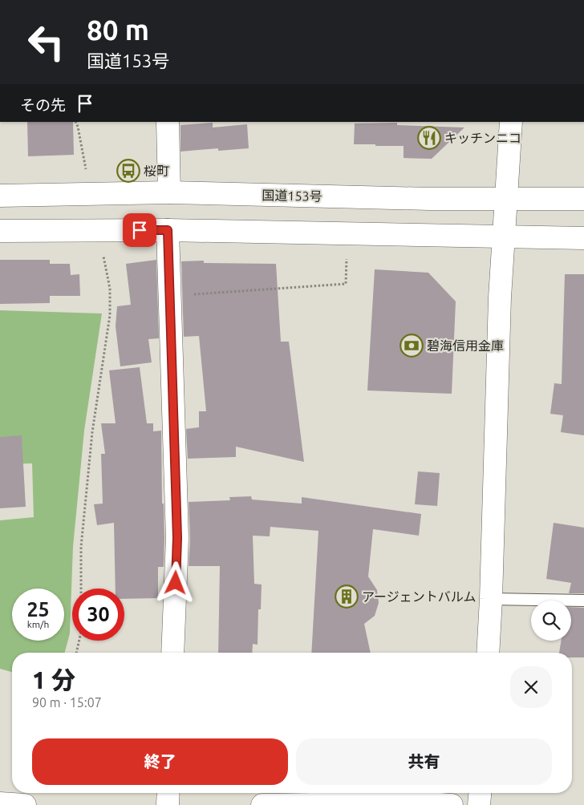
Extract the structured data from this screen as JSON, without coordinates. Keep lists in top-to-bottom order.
{
  "streets": {
    "main road": ["国道153号"]
  },
  "places": {
    "restaurant": ["キッチンニコ"],
    "bus stop": ["桜町"],
    "bank": ["碧海信用金庫"],
    "building": ["アージェントバルム"]
  },
  "page": {
    "turn": ["80 m", "国道153号"],
    "then": "その先",
    "speed": "25 km/h",
    "limit": "30",
    "heading": ["1 分", "90 m · 15:07"],
    "buttons": ["終了", "共有"]
  }
}
